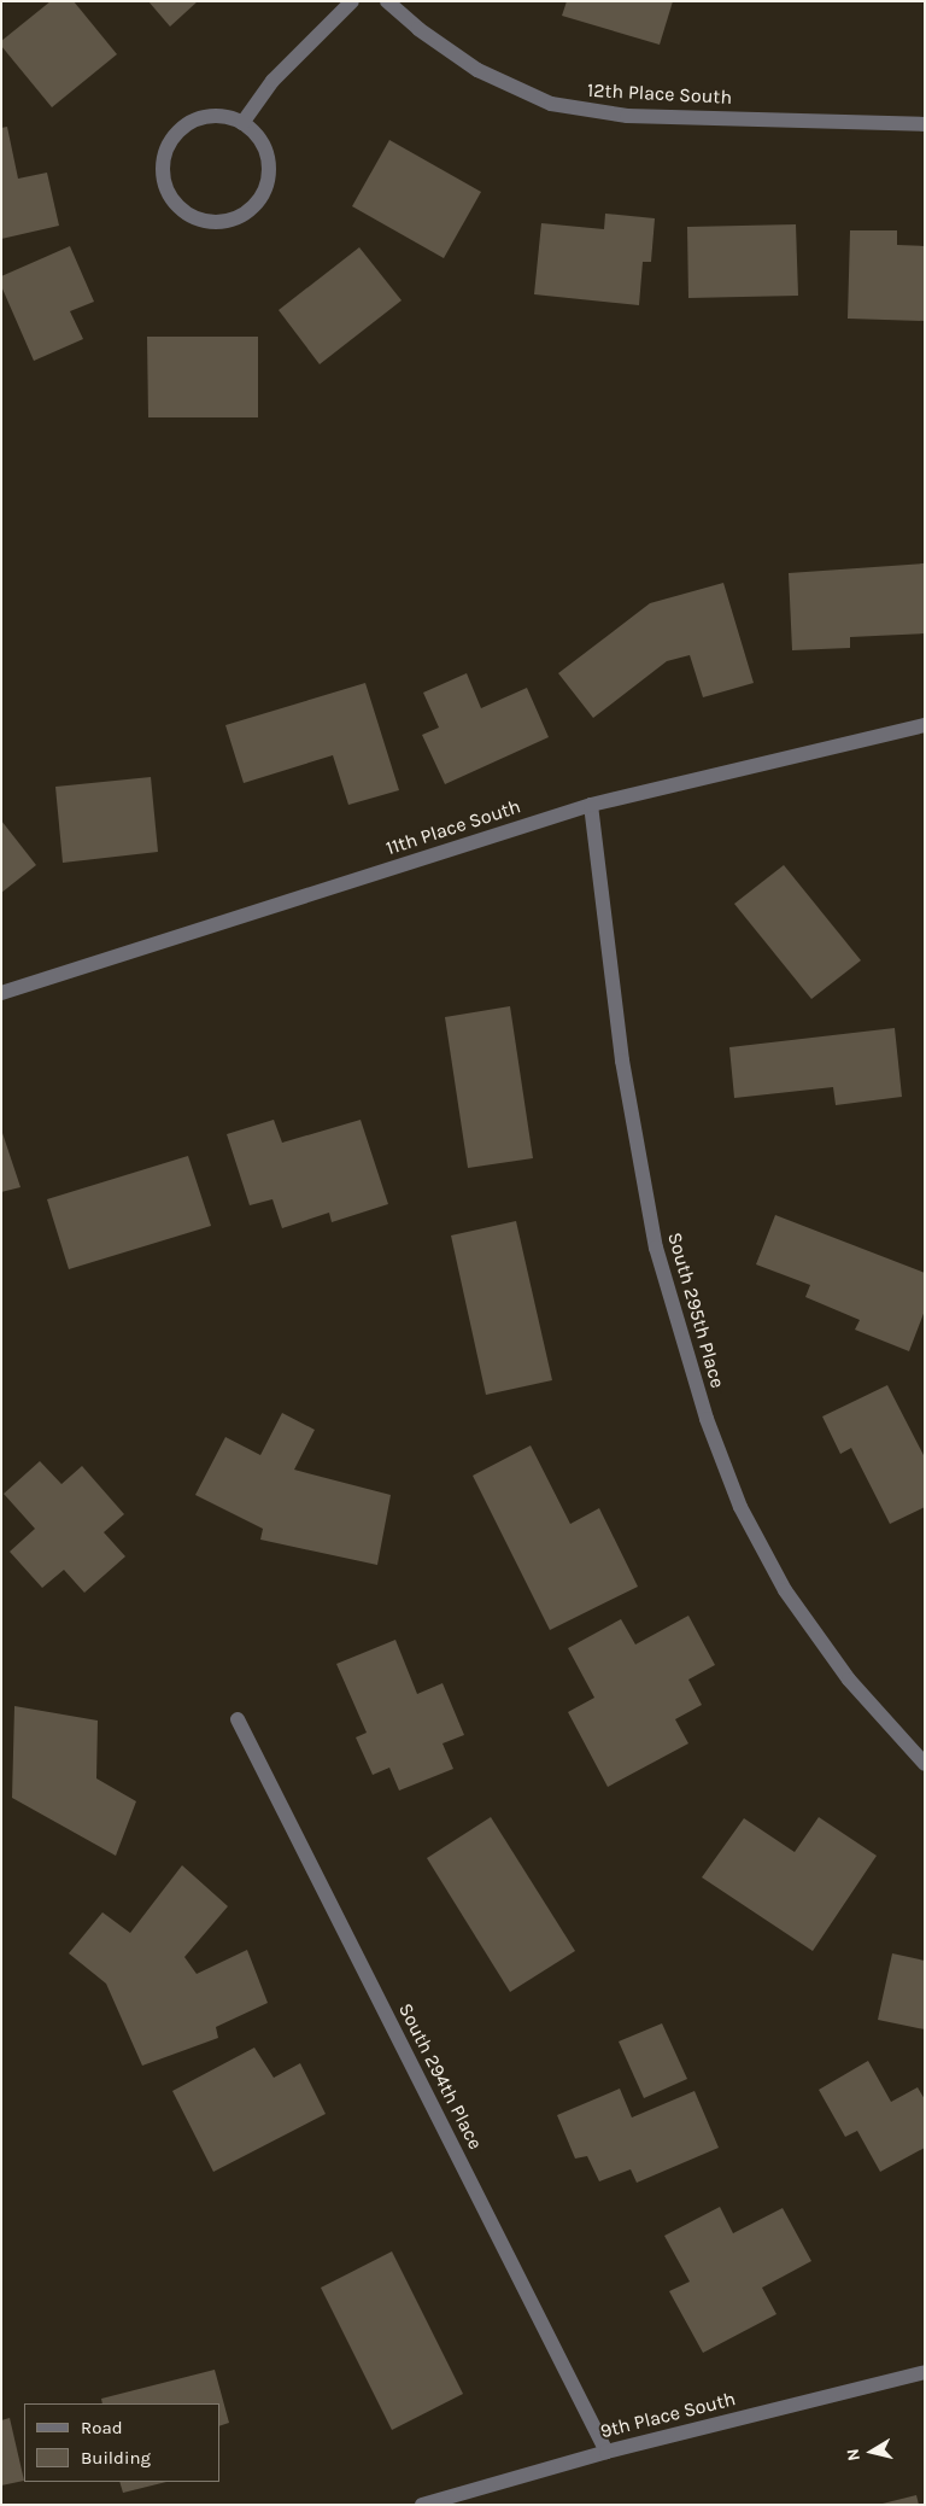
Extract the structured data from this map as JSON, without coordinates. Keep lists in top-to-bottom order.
{
  "streets": {
    "street": [
      "12th Place South",
      "11th Place South",
      "South 295th Place",
      "South 294th Place",
      "9th Place South"
    ]
  },
  "crossings": [
    ["11th Place South", "South 295th Place"],
    ["South 294th Place", "9th Place South"]
  ],
  "legend": ["Road", "Building"],
  "north": "left"
}
